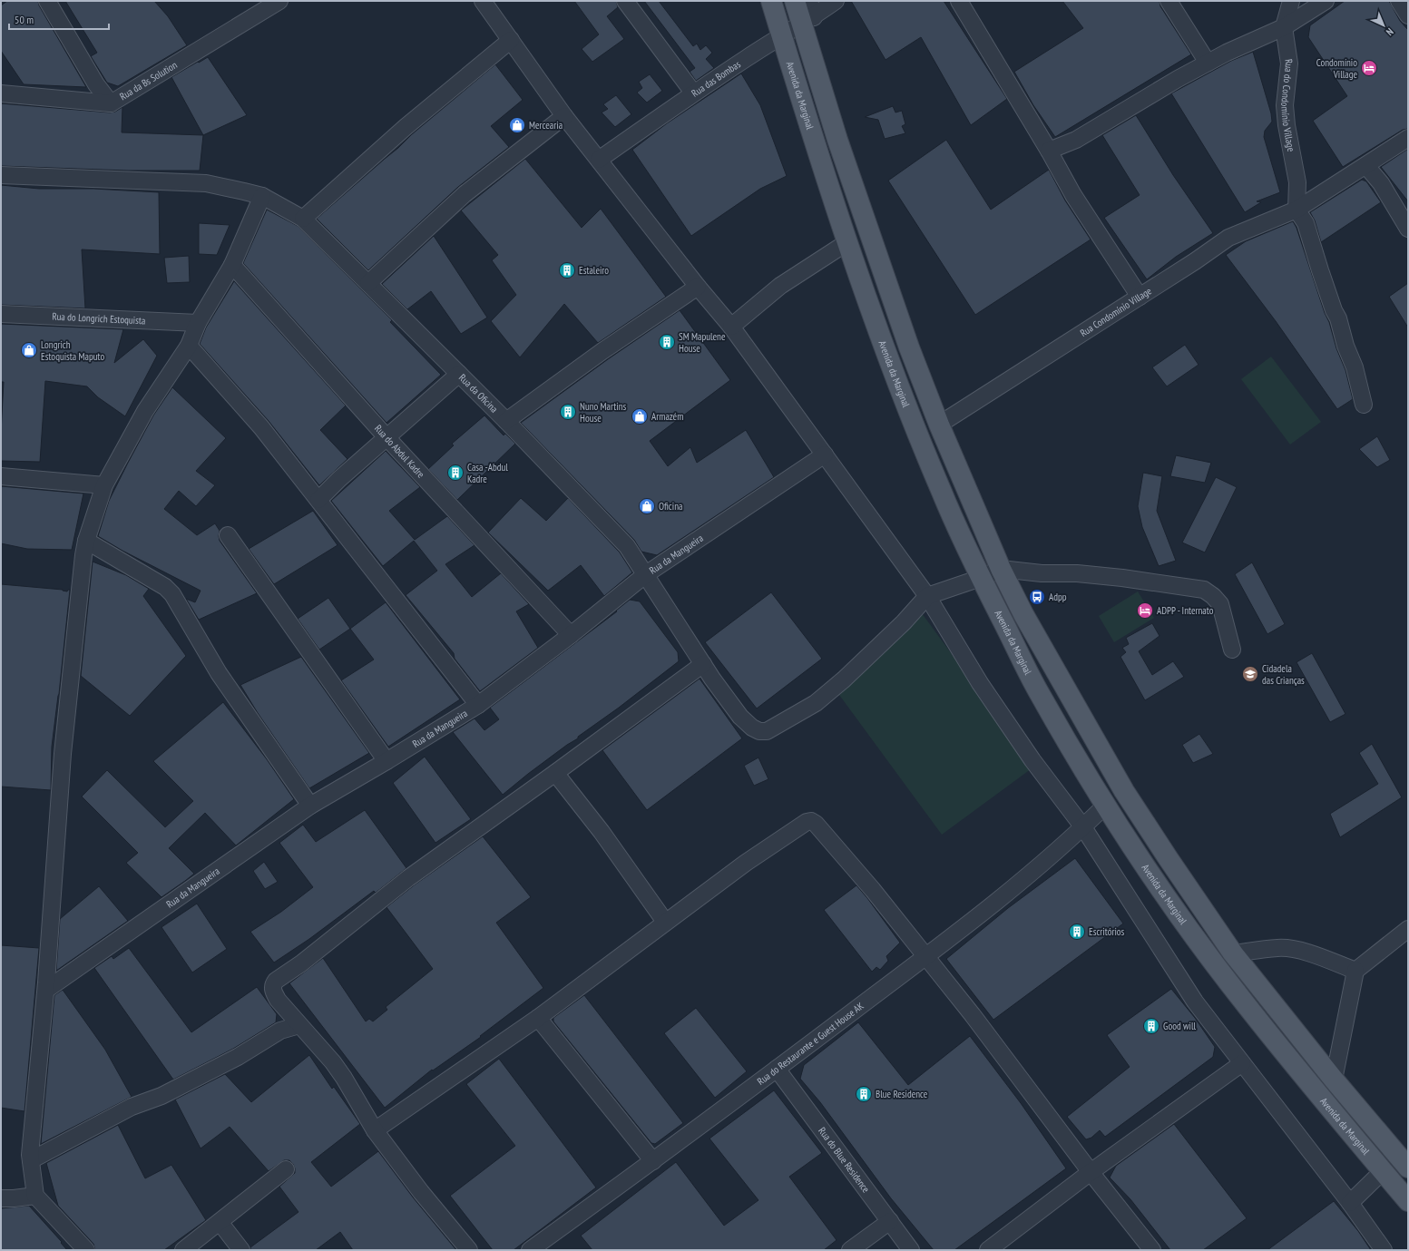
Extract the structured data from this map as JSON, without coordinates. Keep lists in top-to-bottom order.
{
  "streets": {
    "main road": ["Avenida da Marginal"],
    "street": [
      "Rua das Bombas",
      "Rua da Bs Solution",
      "Rua do Condomínio Village",
      "Rua Condomínio Village",
      "Rua do Longrich Estoquista",
      "Rua da Oficina",
      "Rua do Abdul Kadre",
      "Rua da Mangueira",
      "Rua do Restaurante e Guest House AK",
      "Rua do Blue Residence"
    ]
  },
  "crossings": [
    ["Rua das Bombas", "Avenida da Marginal"],
    ["Avenida da Marginal", "Rua Condomínio Village"],
    ["Avenida da Marginal", "Rua do Restaurante e Guest House AK"],
    ["Rua do Condomínio Village", "Rua Condomínio Village"],
    ["Rua da Oficina", "Rua da Mangueira"],
    ["Rua do Abdul Kadre", "Rua da Mangueira"],
    ["Rua do Restaurante e Guest House AK", "Rua do Blue Residence"]
  ],
  "places": {
    "hotel": ["Condomínio Village", "ADPP - Internato"],
    "shop": [
      "Mercearia",
      "Longrich Estoquista Maputo",
      "Armazém",
      "Oficina"
    ],
    "building": [
      "Estaleiro",
      "SM Mapulene House",
      "Nuno Martins House",
      "Casa -Abdul Kadre",
      "Escritórios",
      "Good will",
      "Blue Residence"
    ],
    "bus stop": ["Adpp"],
    "school or university": ["Cidadela das Crianças"]
  },
  "scale_bar": "50 m",
  "north": "bottom right"
}
